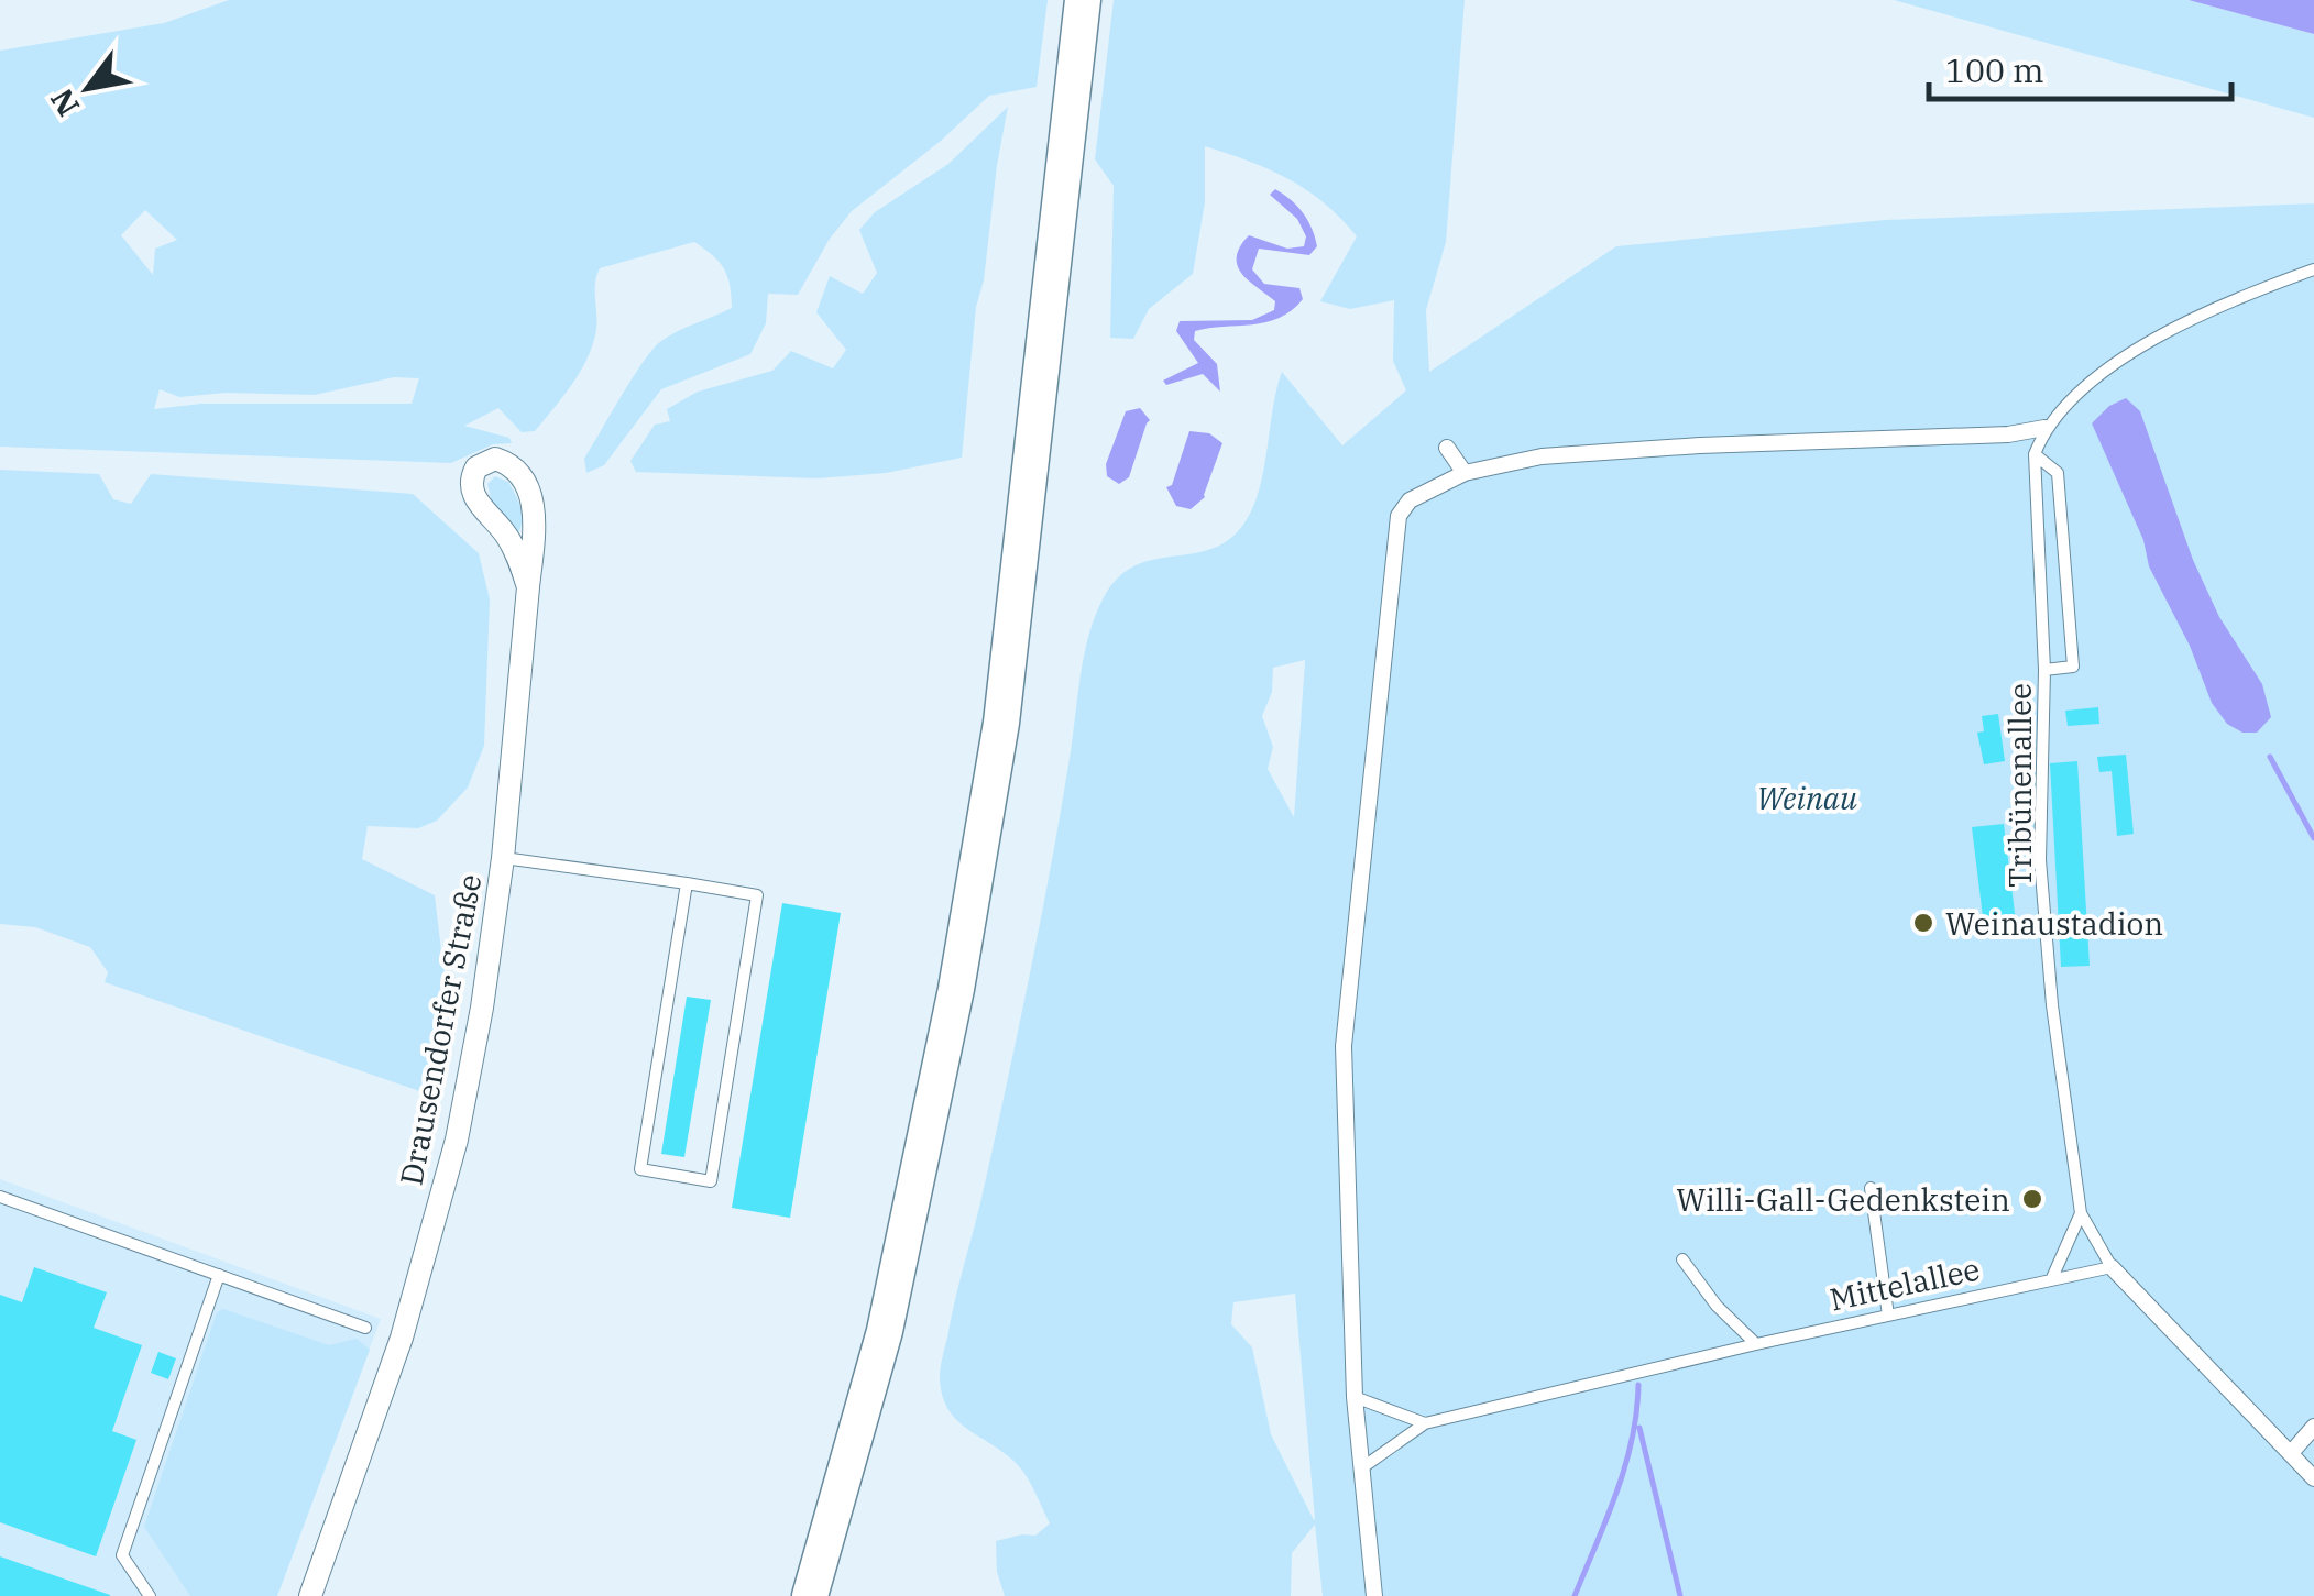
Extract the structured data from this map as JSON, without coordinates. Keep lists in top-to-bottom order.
{
  "streets": {
    "street": ["Drausendorfer Straße"],
    "lane": ["Tribünenallee", "Mittelallee"]
  },
  "crossings": [
    ["Tribünenallee", "Mittelallee"]
  ],
  "parks": ["Weinau"],
  "places": ["Weinaustadion", "Willi-Gall-Gedenkstein"],
  "scale_bar": "100 m",
  "north": "bottom left"
}
